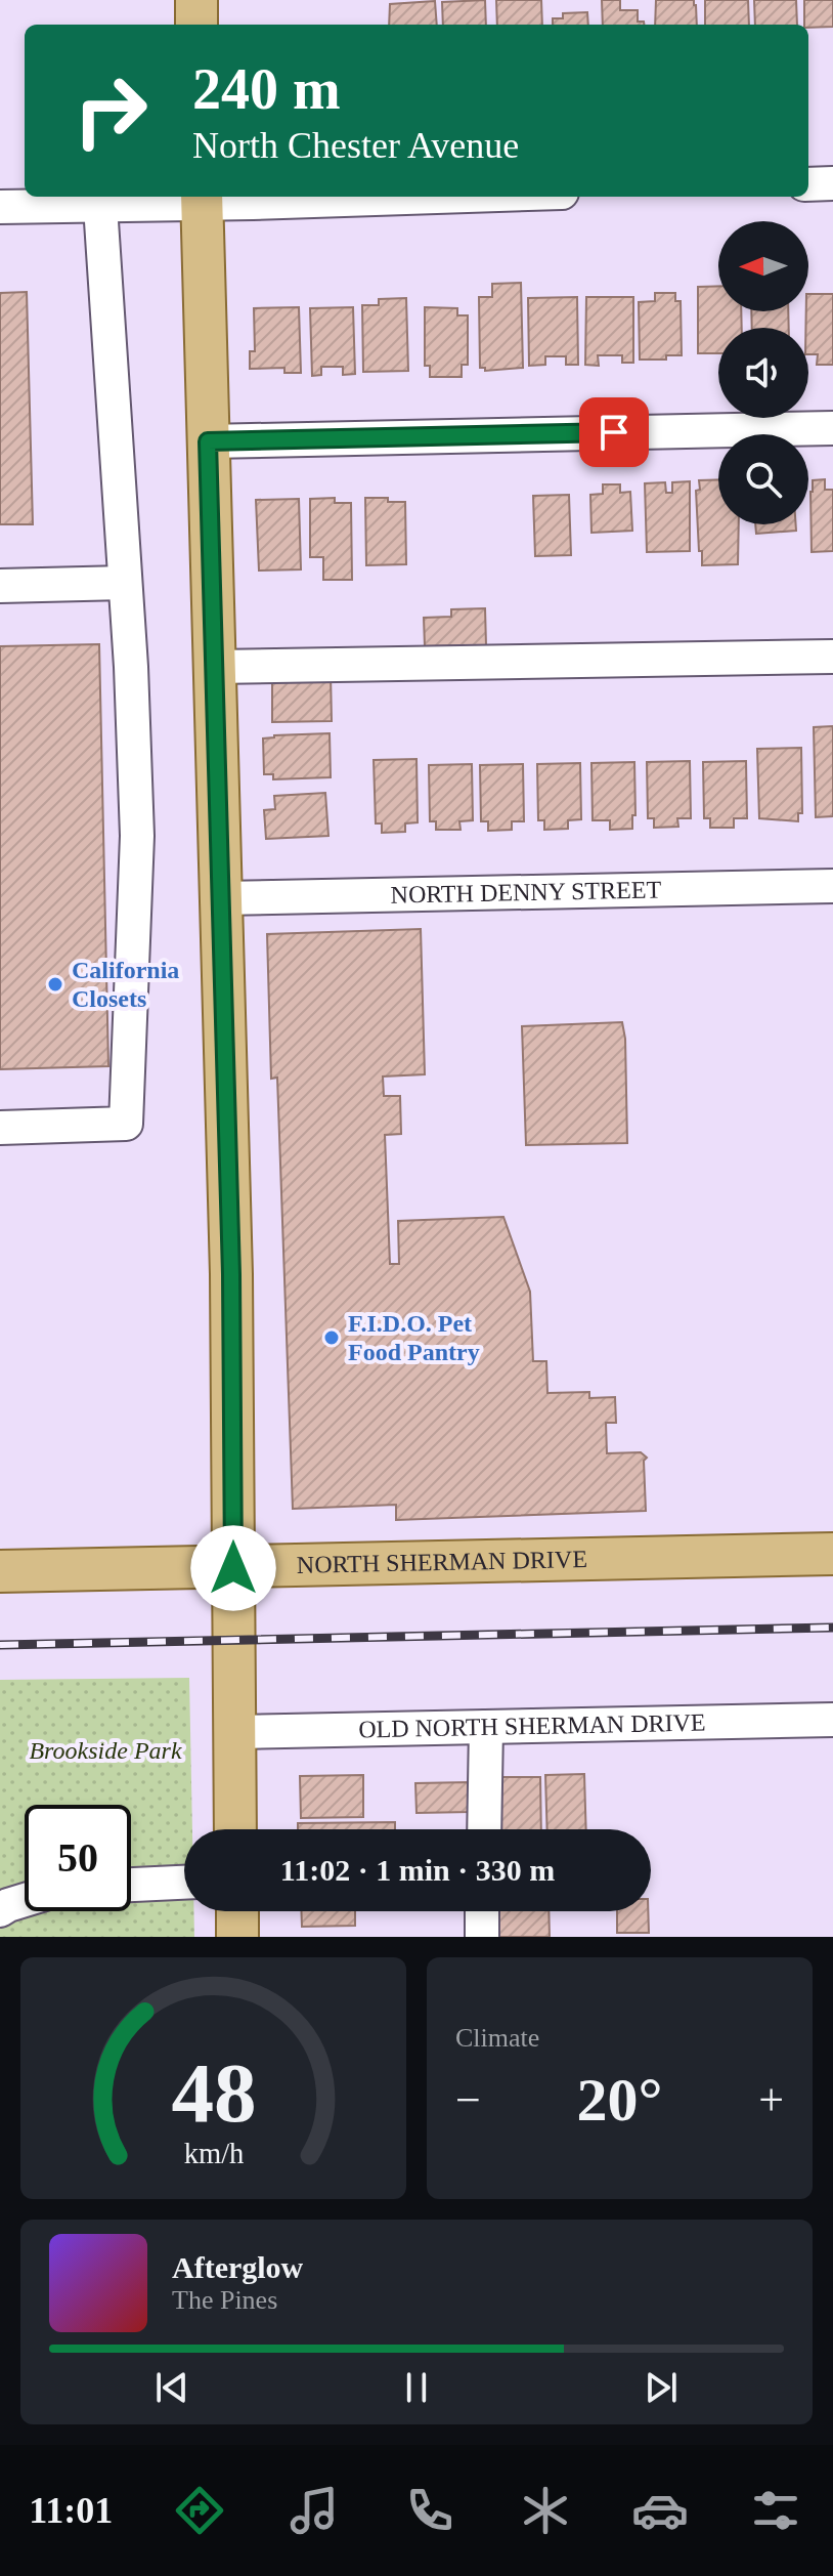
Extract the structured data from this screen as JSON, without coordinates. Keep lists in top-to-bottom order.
{
  "streets": {
    "main road": ["NORTH SHERMAN DRIVE"],
    "street": ["NORTH DENNY STREET", "OLD NORTH SHERMAN DRIVE"]
  },
  "parks": ["Brookside Park"],
  "places": ["California Closets", "F.I.D.O. Pet Food Pantry"],
  "north": "left",
  "page": {
    "turn": ["240 m", "North Chester Avenue"],
    "limit": "50",
    "trip": "11:02 · 1 min · 330 m",
    "tile": "Climate",
    "heat": ["−", "20°", "+"],
    "song": ["Afterglow", "The Pines"],
    "tabs": "11:01",
    "gauge": ["48", "km/h"]
  }
}
